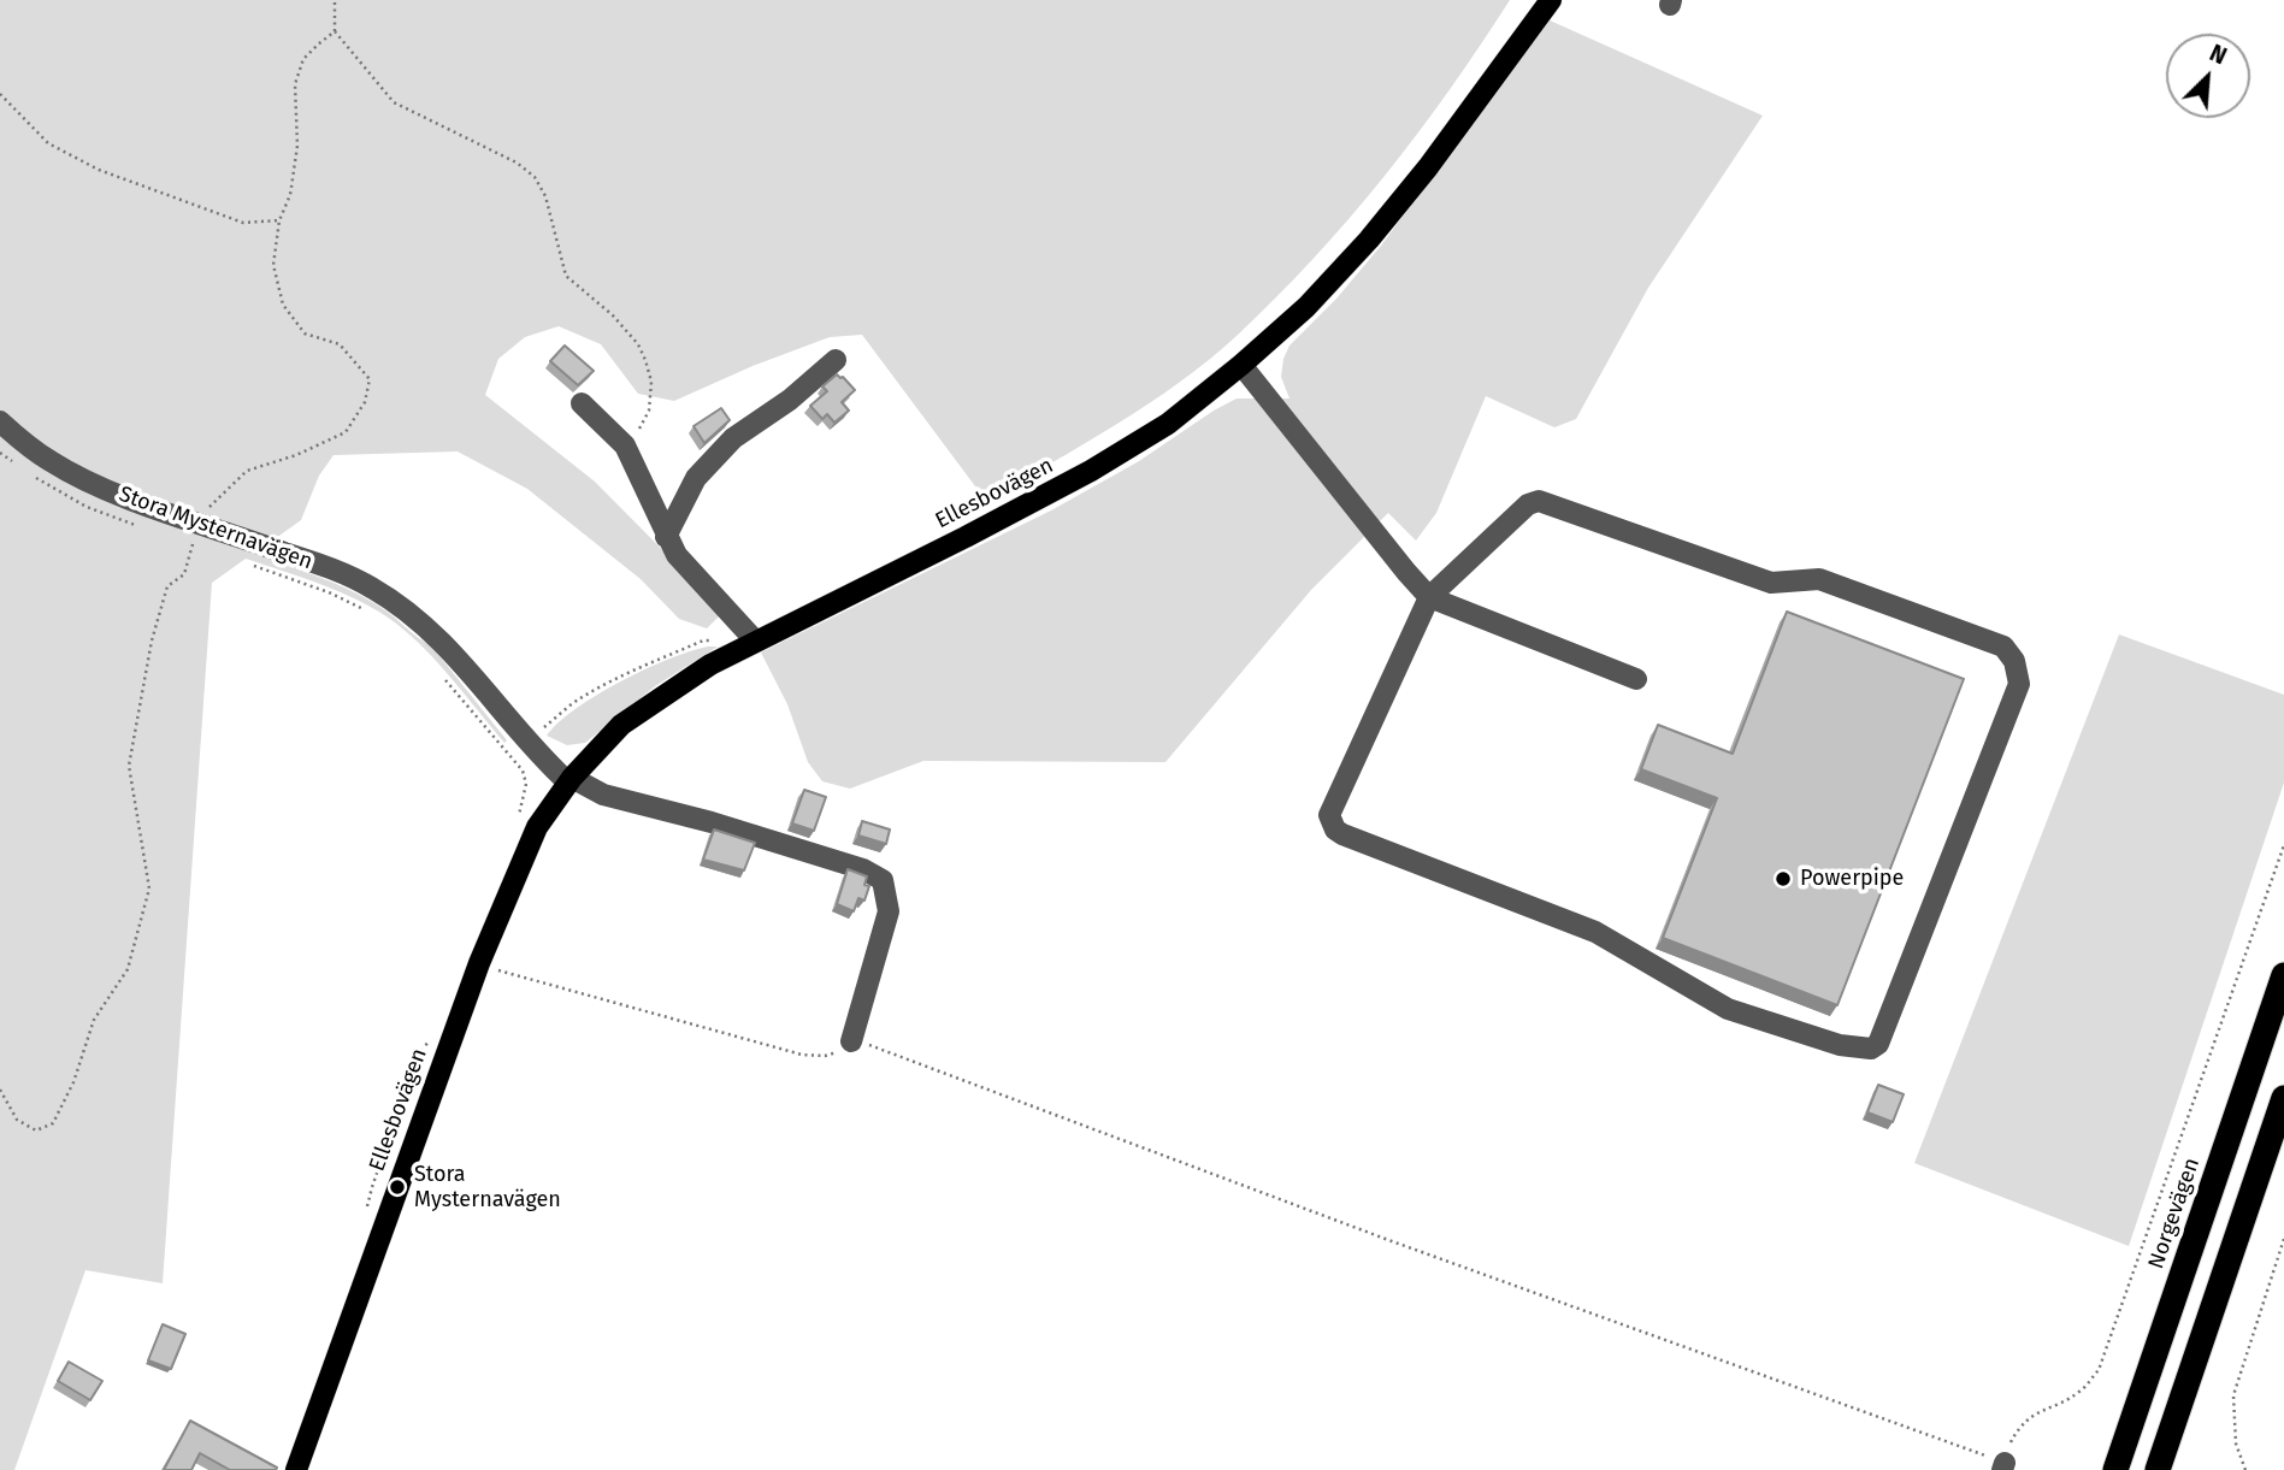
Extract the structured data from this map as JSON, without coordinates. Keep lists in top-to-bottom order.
{
  "streets": {
    "highway": ["Norgevägen"],
    "main road": ["Ellesbovägen"],
    "street": ["Stora Mysternavägen"]
  },
  "crossings": [
    ["Ellesbovägen", "Stora Mysternavägen"]
  ],
  "places": ["Powerpipe", "Stora Mysternavägen"],
  "north": "top right"
}
